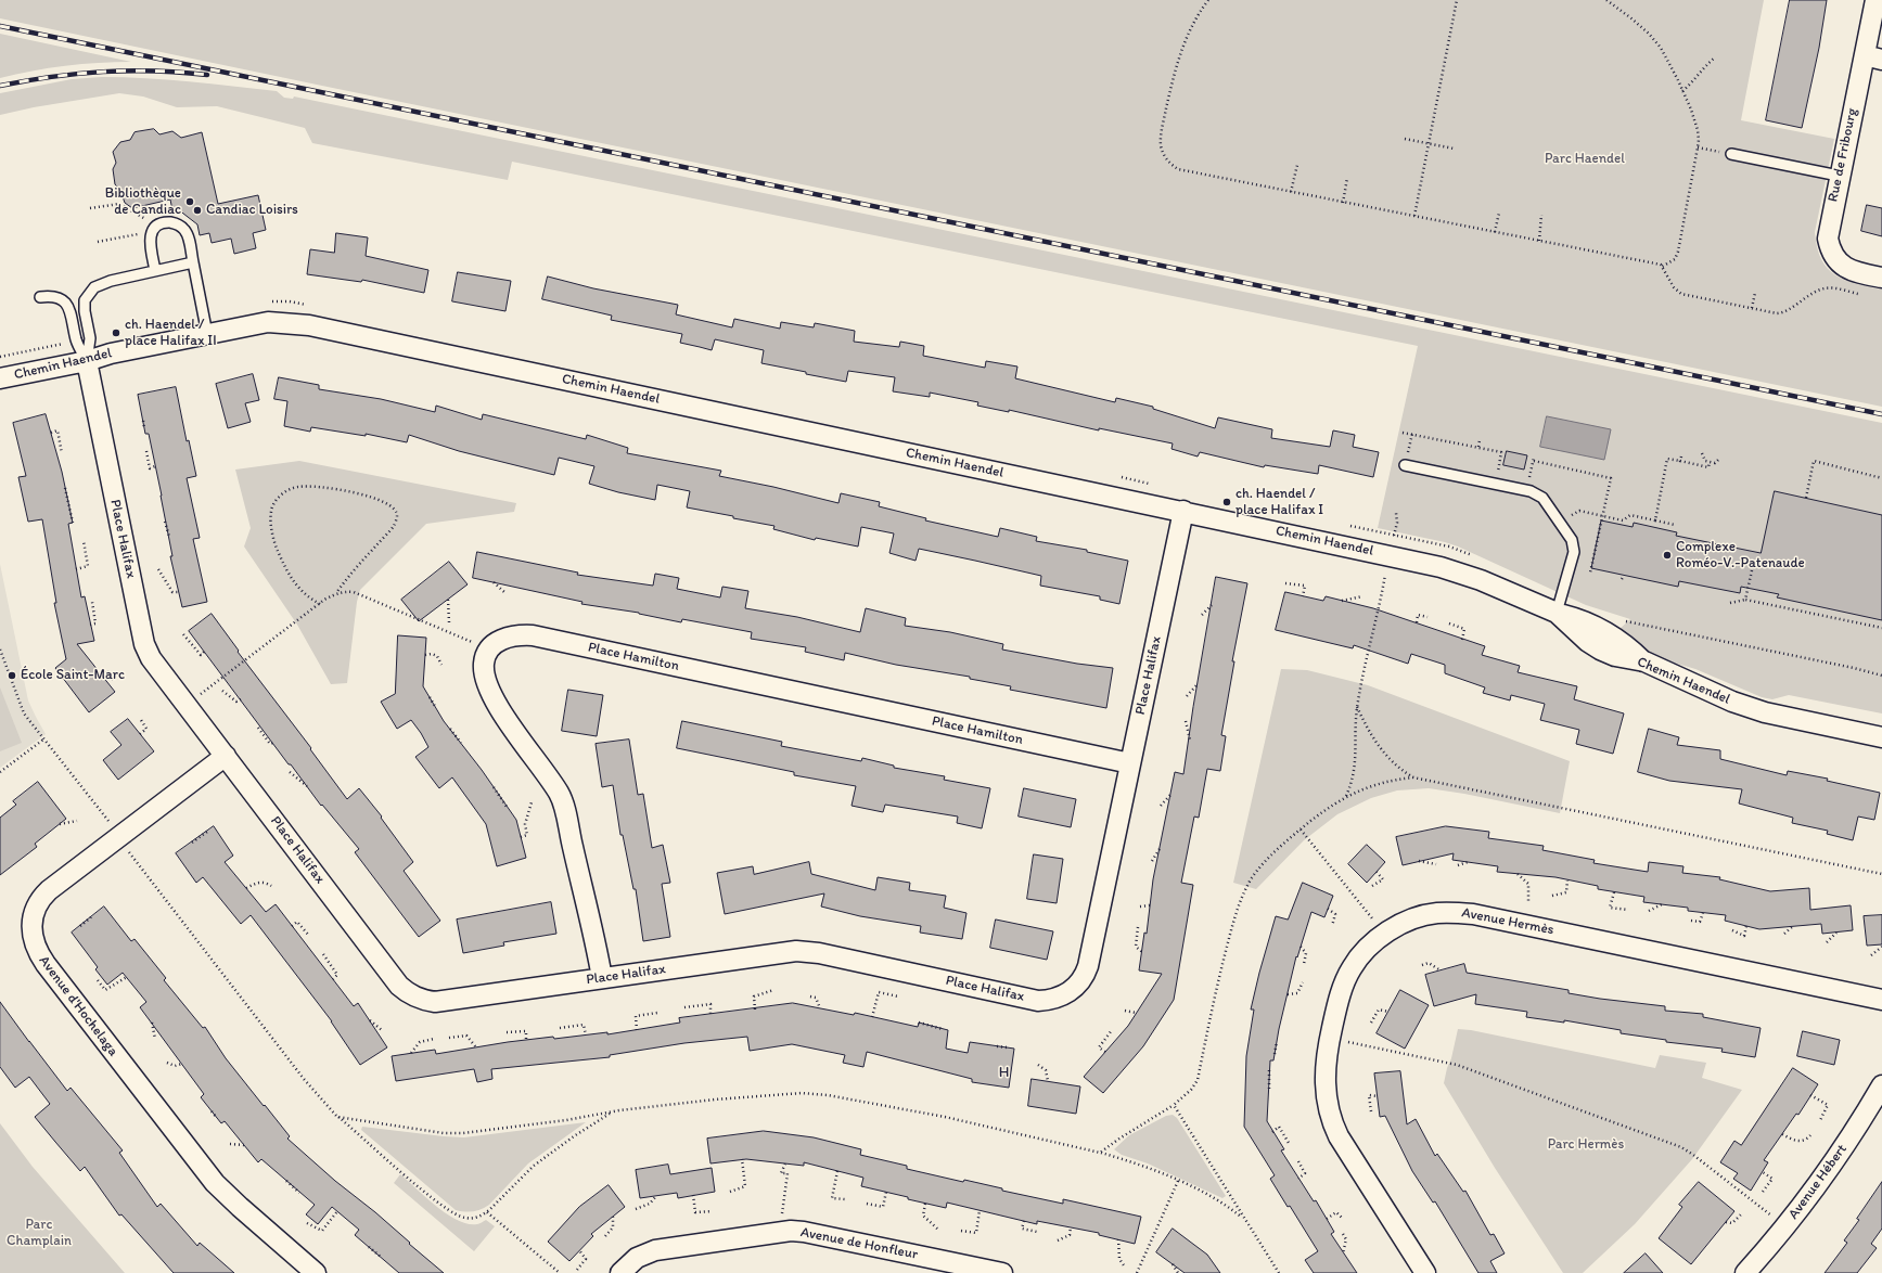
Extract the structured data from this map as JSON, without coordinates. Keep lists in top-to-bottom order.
{
  "streets": {
    "street": [
      "Rue de Fribourg",
      "Chemin Haendel",
      "Place Halifax",
      "Place Hamilton",
      "Avenue Hermès",
      "Avenue d'Hochelaga",
      "Avenue Hébert",
      "Avenue de Honfleur"
    ]
  },
  "crossings": [
    ["Chemin Haendel", "Place Halifax"],
    ["Place Halifax", "Place Hamilton"],
    ["Place Halifax", "Avenue d'Hochelaga"]
  ],
  "districts": ["H"],
  "parks": ["Parc Haendel", "Parc Hermès", "Parc Champlain"],
  "places": [
    "Bibliothèque de Candiac",
    "Candiac Loisirs",
    "ch. Haendel / place Halifax II",
    "ch. Haendel / place Halifax I",
    "Complexe Roméo-V.-Patenaude",
    "École Saint-Marc"
  ]
}
